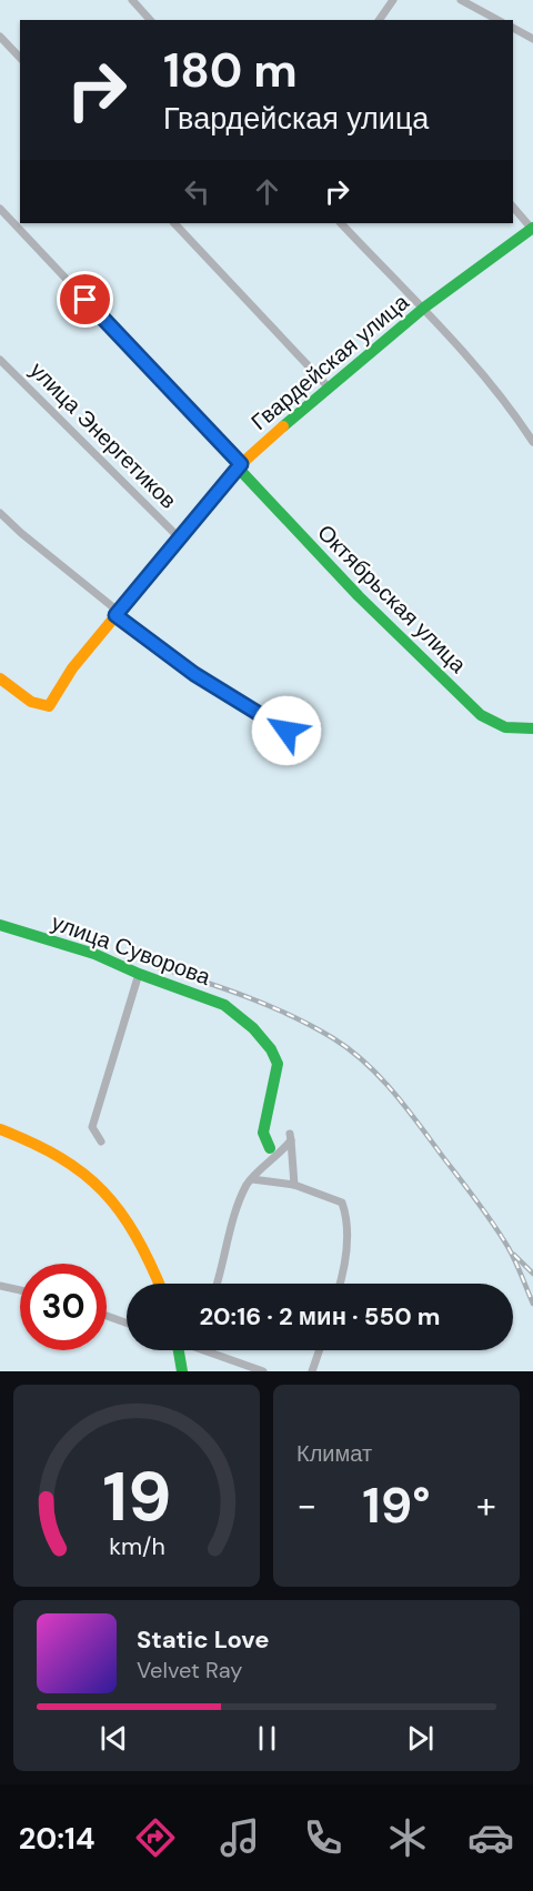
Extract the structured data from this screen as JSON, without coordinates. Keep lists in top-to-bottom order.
{
  "streets": {
    "street": [
      "Гвардейская улица",
      "улица Энергетиков",
      "Октябрьская улица",
      "улица Суворова"
    ]
  },
  "crossings": [
    ["Гвардейская улица", "улица Энергетиков"],
    ["Гвардейская улица", "Октябрьская улица"]
  ],
  "page": {
    "turn": ["180 m", "Гвардейская улица"],
    "limit": "30",
    "trip": "20:16 · 2 мин · 550 m",
    "tile": "Климат",
    "heat": ["−", "19°", "+"],
    "song": ["Static Love", "Velvet Ray"],
    "tabs": "20:14",
    "gauge": ["19", "km/h"]
  }
}
